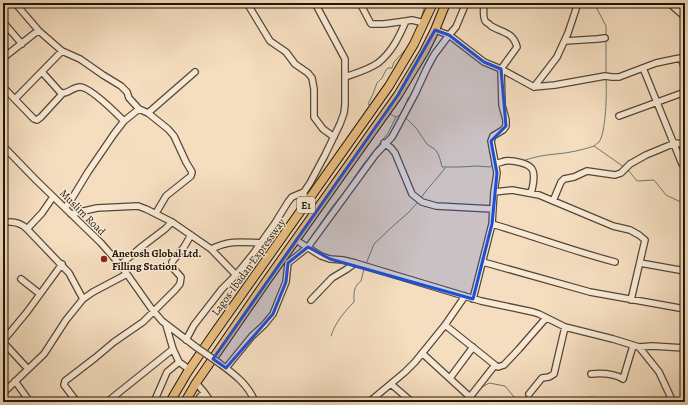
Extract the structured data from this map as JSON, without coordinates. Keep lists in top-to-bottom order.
{
  "streets": {
    "highway": ["E1", "Lagos-Ibadan Expressway"],
    "street": ["Muslim Road"]
  },
  "places": ["Anetosh Global Ltd. Filling Station"]
}
